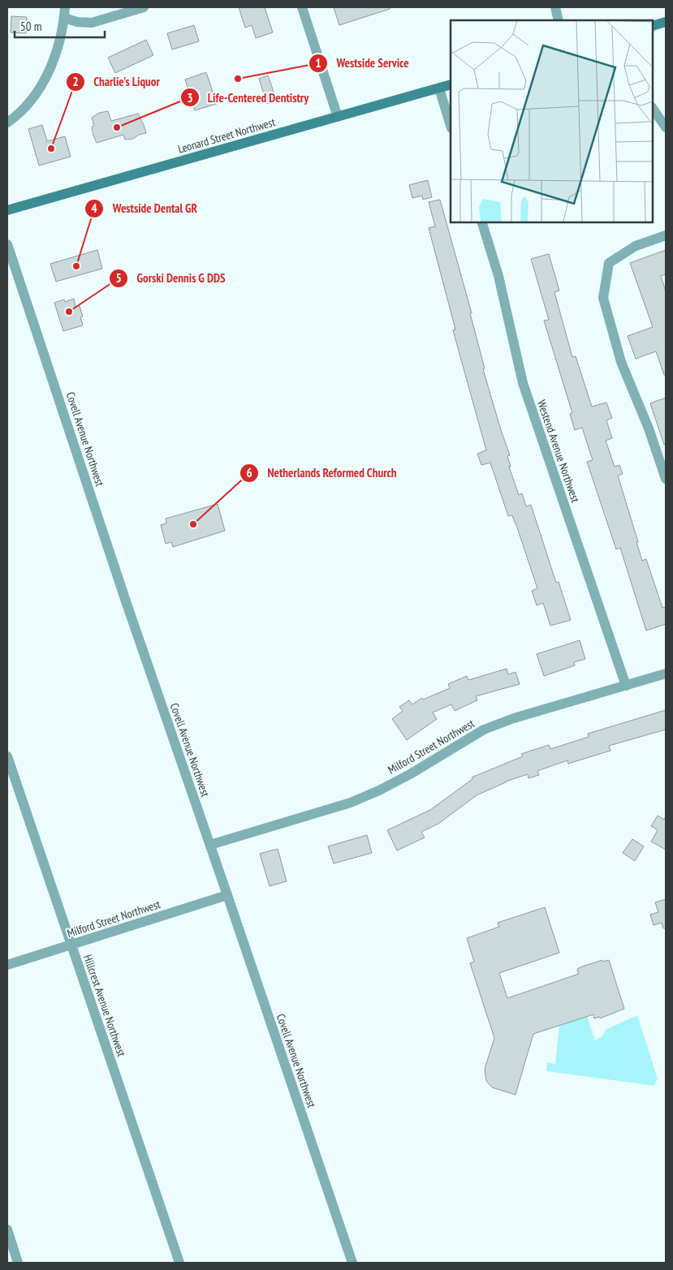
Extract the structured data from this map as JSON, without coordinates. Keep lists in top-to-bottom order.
{
  "streets": {
    "main road": ["Leonard Street Northwest"],
    "street": [
      "Covell Avenue Northwest",
      "Westend Avenue Northwest",
      "Milford Street Northwest",
      "Hillcrest Avenue Northwest"
    ]
  },
  "crossings": [
    ["Covell Avenue Northwest", "Milford Street Northwest"],
    ["Westend Avenue Northwest", "Milford Street Northwest"],
    ["Milford Street Northwest", "Hillcrest Avenue Northwest"]
  ],
  "places": [
    "Westside Service",
    "Life-Centered Dentistry",
    "Charlie's Liquor",
    "Westside Dental GR",
    "Gorski Dennis G DDS",
    "Netherlands Reformed Church"
  ],
  "scale_bar": "50 m"
}
